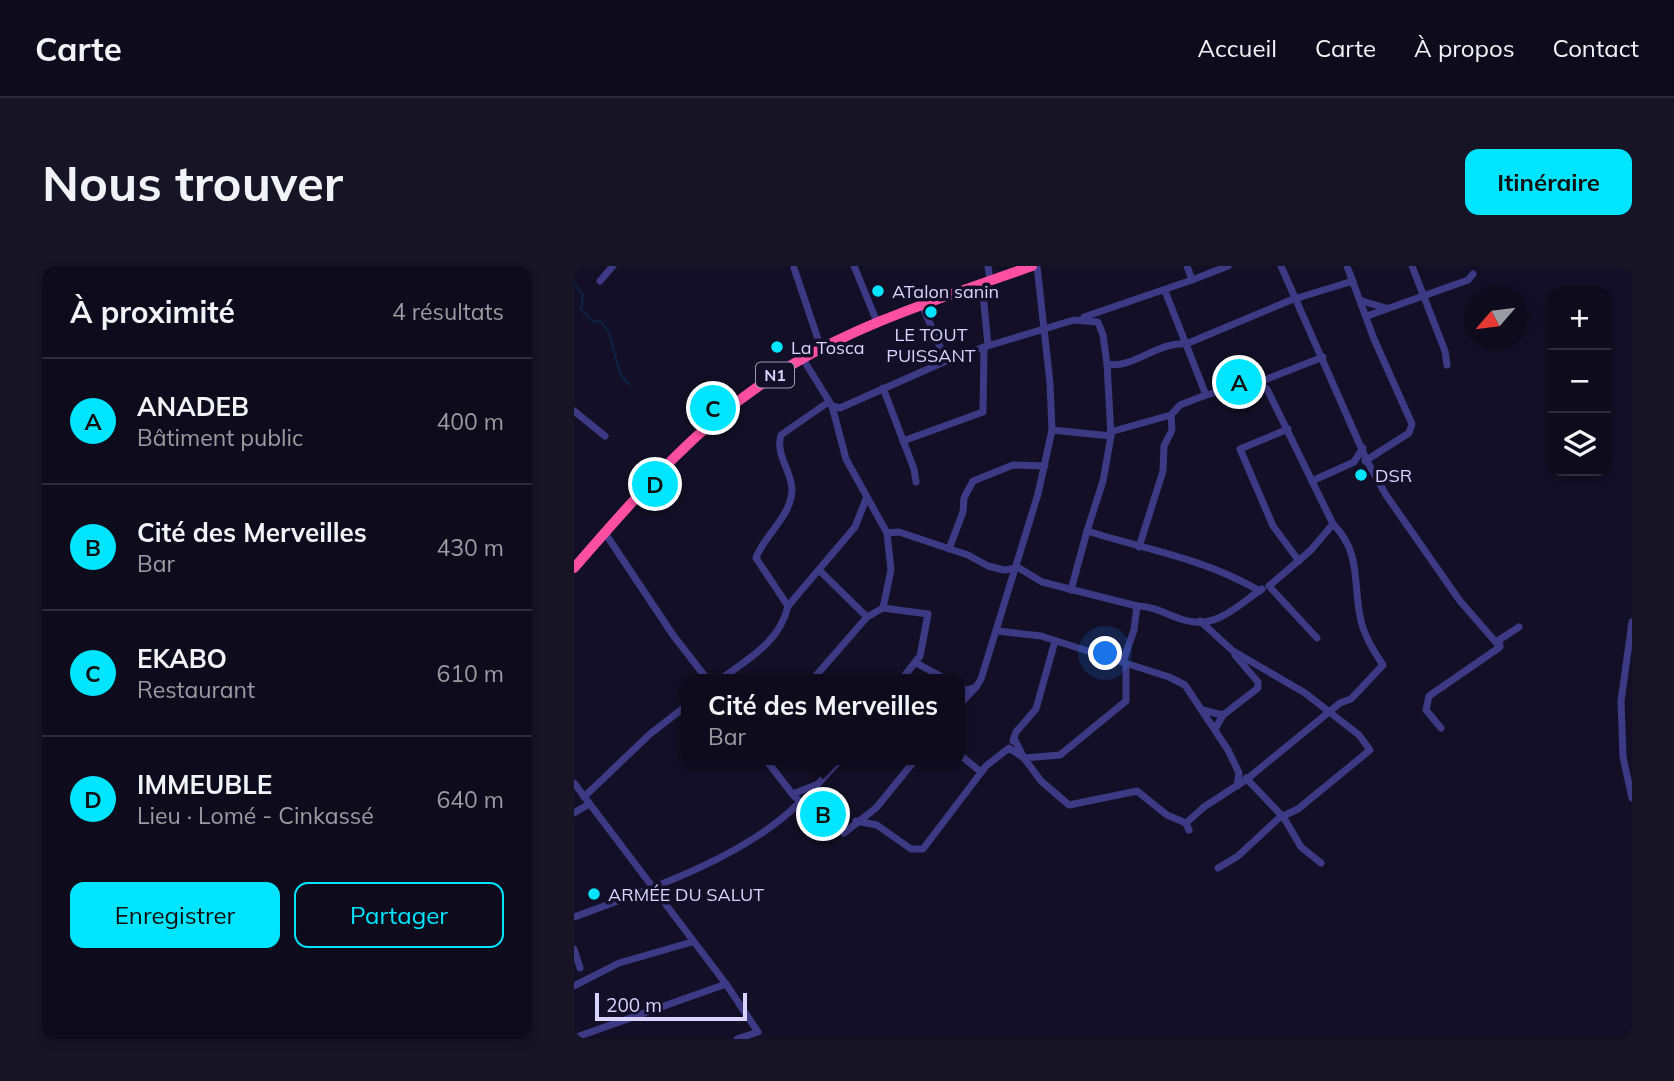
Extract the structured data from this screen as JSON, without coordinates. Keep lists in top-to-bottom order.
{
  "streets": {
    "highway": ["N1"]
  },
  "places": [
    "ATalon sanin",
    "LE TOUT PUISSANT",
    "La Tosca",
    "DSR",
    "ARMÉE DU SALUT"
  ],
  "scale_bar": "200 m",
  "north": "bottom left",
  "page": {
    "header": "Carte",
    "nav": [
      "Accueil",
      "Carte",
      "À propos",
      "Contact"
    ],
    "buttons": [
      "Itinéraire",
      ["Enregistrer", "Partager"]
    ],
    "title": "Nous trouver",
    "heading": ["À proximité", "4 résultats"],
    "map_buttons": ["+", "−"],
    "pins": [
      "A",
      "C",
      "D",
      "B"
    ],
    "list": [
      {
        "mark": "A",
        "name": "ANADEB",
        "note": "Bâtiment public",
        "value": "400 m"
      },
      {
        "mark": "B",
        "name": "Cité des Merveilles",
        "note": "Bar",
        "value": "430 m"
      },
      {
        "mark": "C",
        "name": "EKABO",
        "note": "Restaurant",
        "value": "610 m"
      },
      {
        "mark": "D",
        "name": "IMMEUBLE",
        "note": "Lieu · Lomé - Cinkassé",
        "value": "640 m"
      }
    ],
    "popup": ["Cité des Merveilles", "Bar"],
    "scale": "200 m"
  }
}
